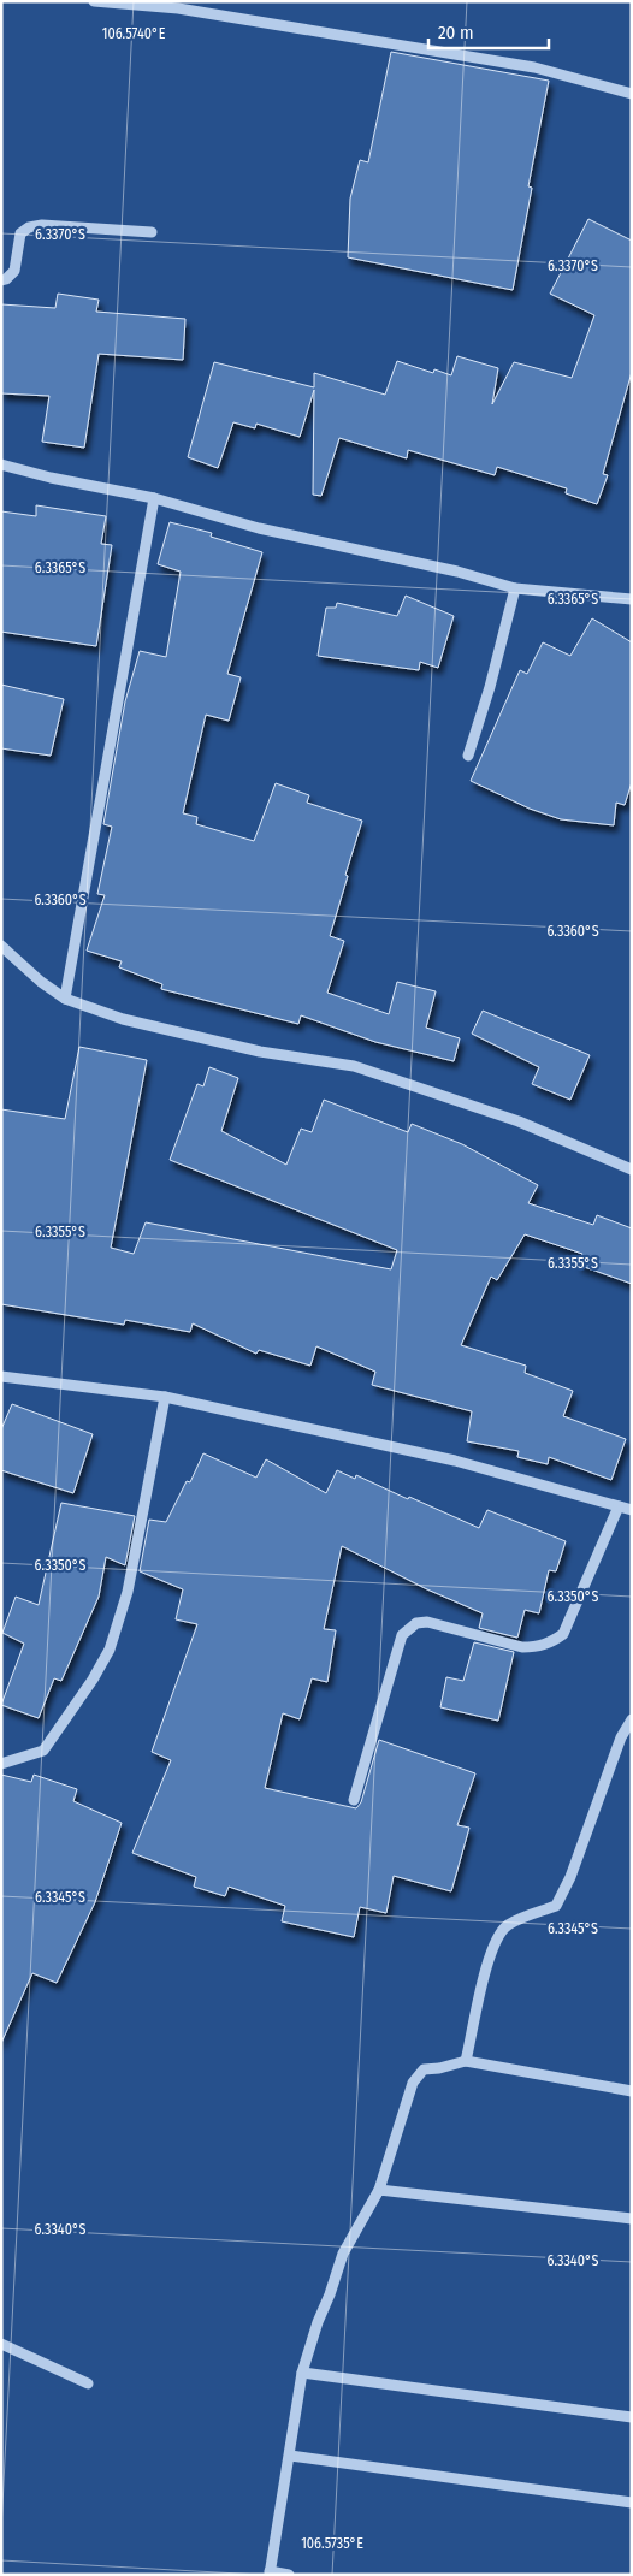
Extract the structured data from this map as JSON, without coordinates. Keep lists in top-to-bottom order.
{
  "scale_bar": "20 m",
  "coordinates": [
    "106.5740°E",
    "6.3370°S",
    "6.3365°S",
    "6.3360°S",
    "6.3355°S",
    "6.3350°S",
    "6.3345°S",
    "6.3340°S",
    "106.5735°E"
  ]
}
